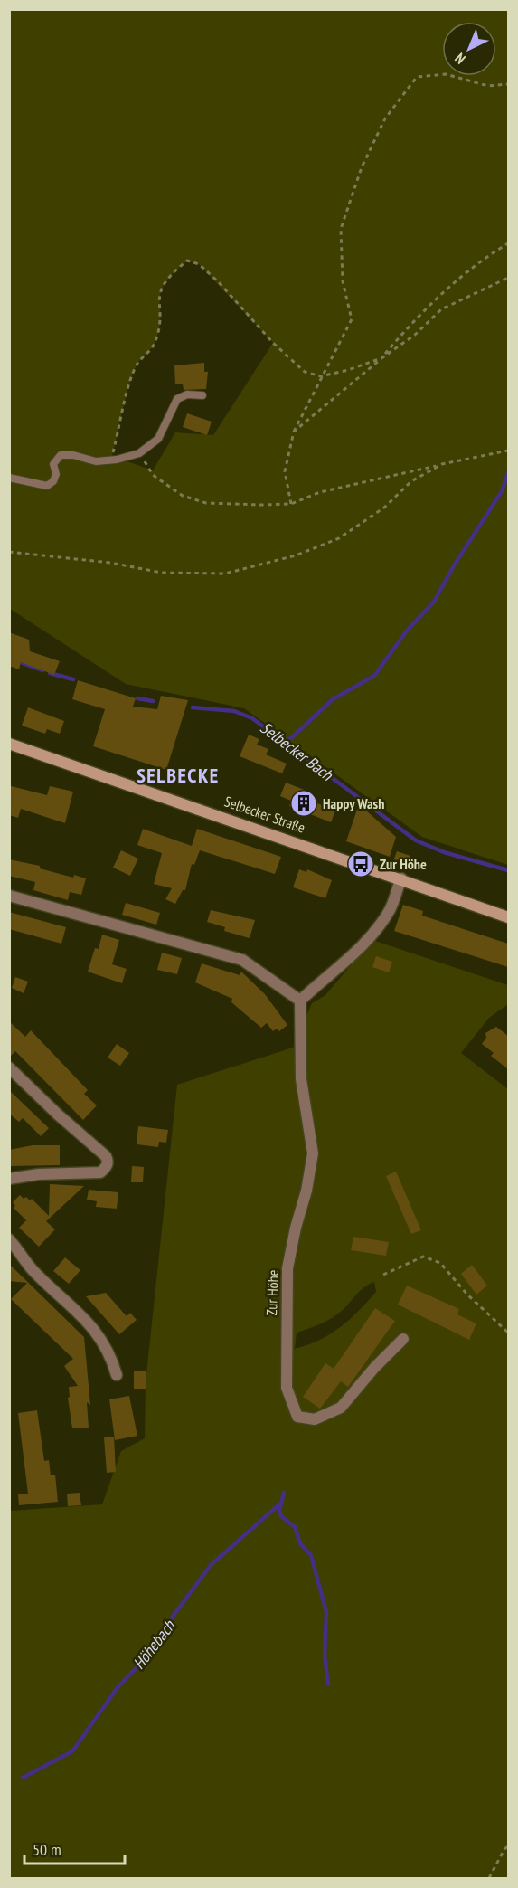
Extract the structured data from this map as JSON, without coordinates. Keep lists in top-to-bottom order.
{
  "streets": {
    "main road": ["Selbecker Straße"],
    "street": ["Zur Höhe"]
  },
  "districts": ["SELBECKE"],
  "water": ["Selbecker Bach", "Höhebach"],
  "places": {
    "building": ["Happy Wash"],
    "bus stop": ["Zur Höhe"]
  },
  "scale_bar": "50 m",
  "north": "bottom left"
}
